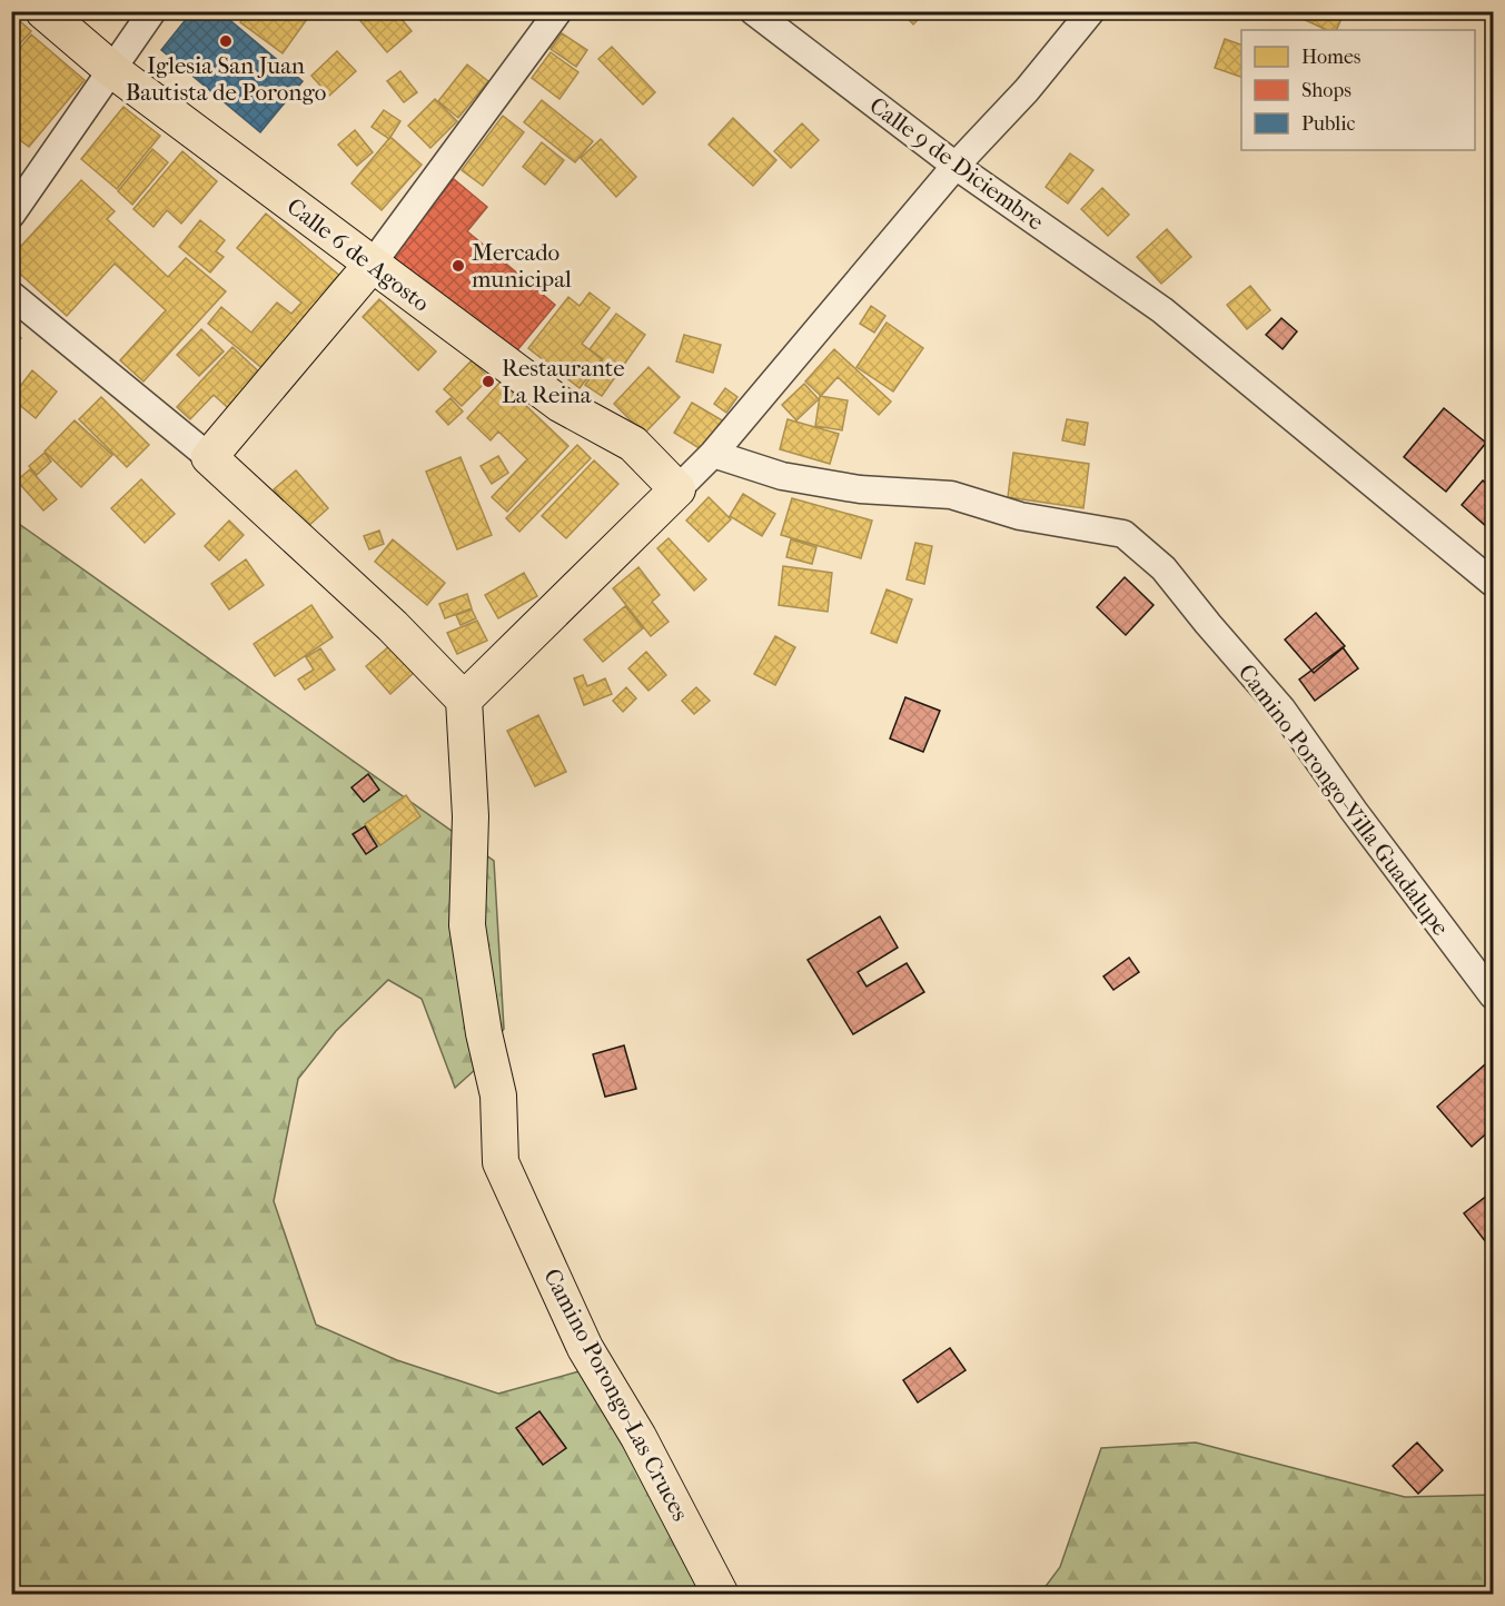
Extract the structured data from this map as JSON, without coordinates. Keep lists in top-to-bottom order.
{
  "streets": {
    "main road": ["Calle 6 de Agosto", "Camino Porongo-Las Cruces"],
    "street": ["Calle 9 de Diciembre", "Camino Porongo-Villa Guadalupe"]
  },
  "places": ["Iglesia San Juan Bautista de Porongo", "Mercado municipal", "Restaurante La Reina"],
  "legend": ["Homes", "Shops", "Public"]
}
